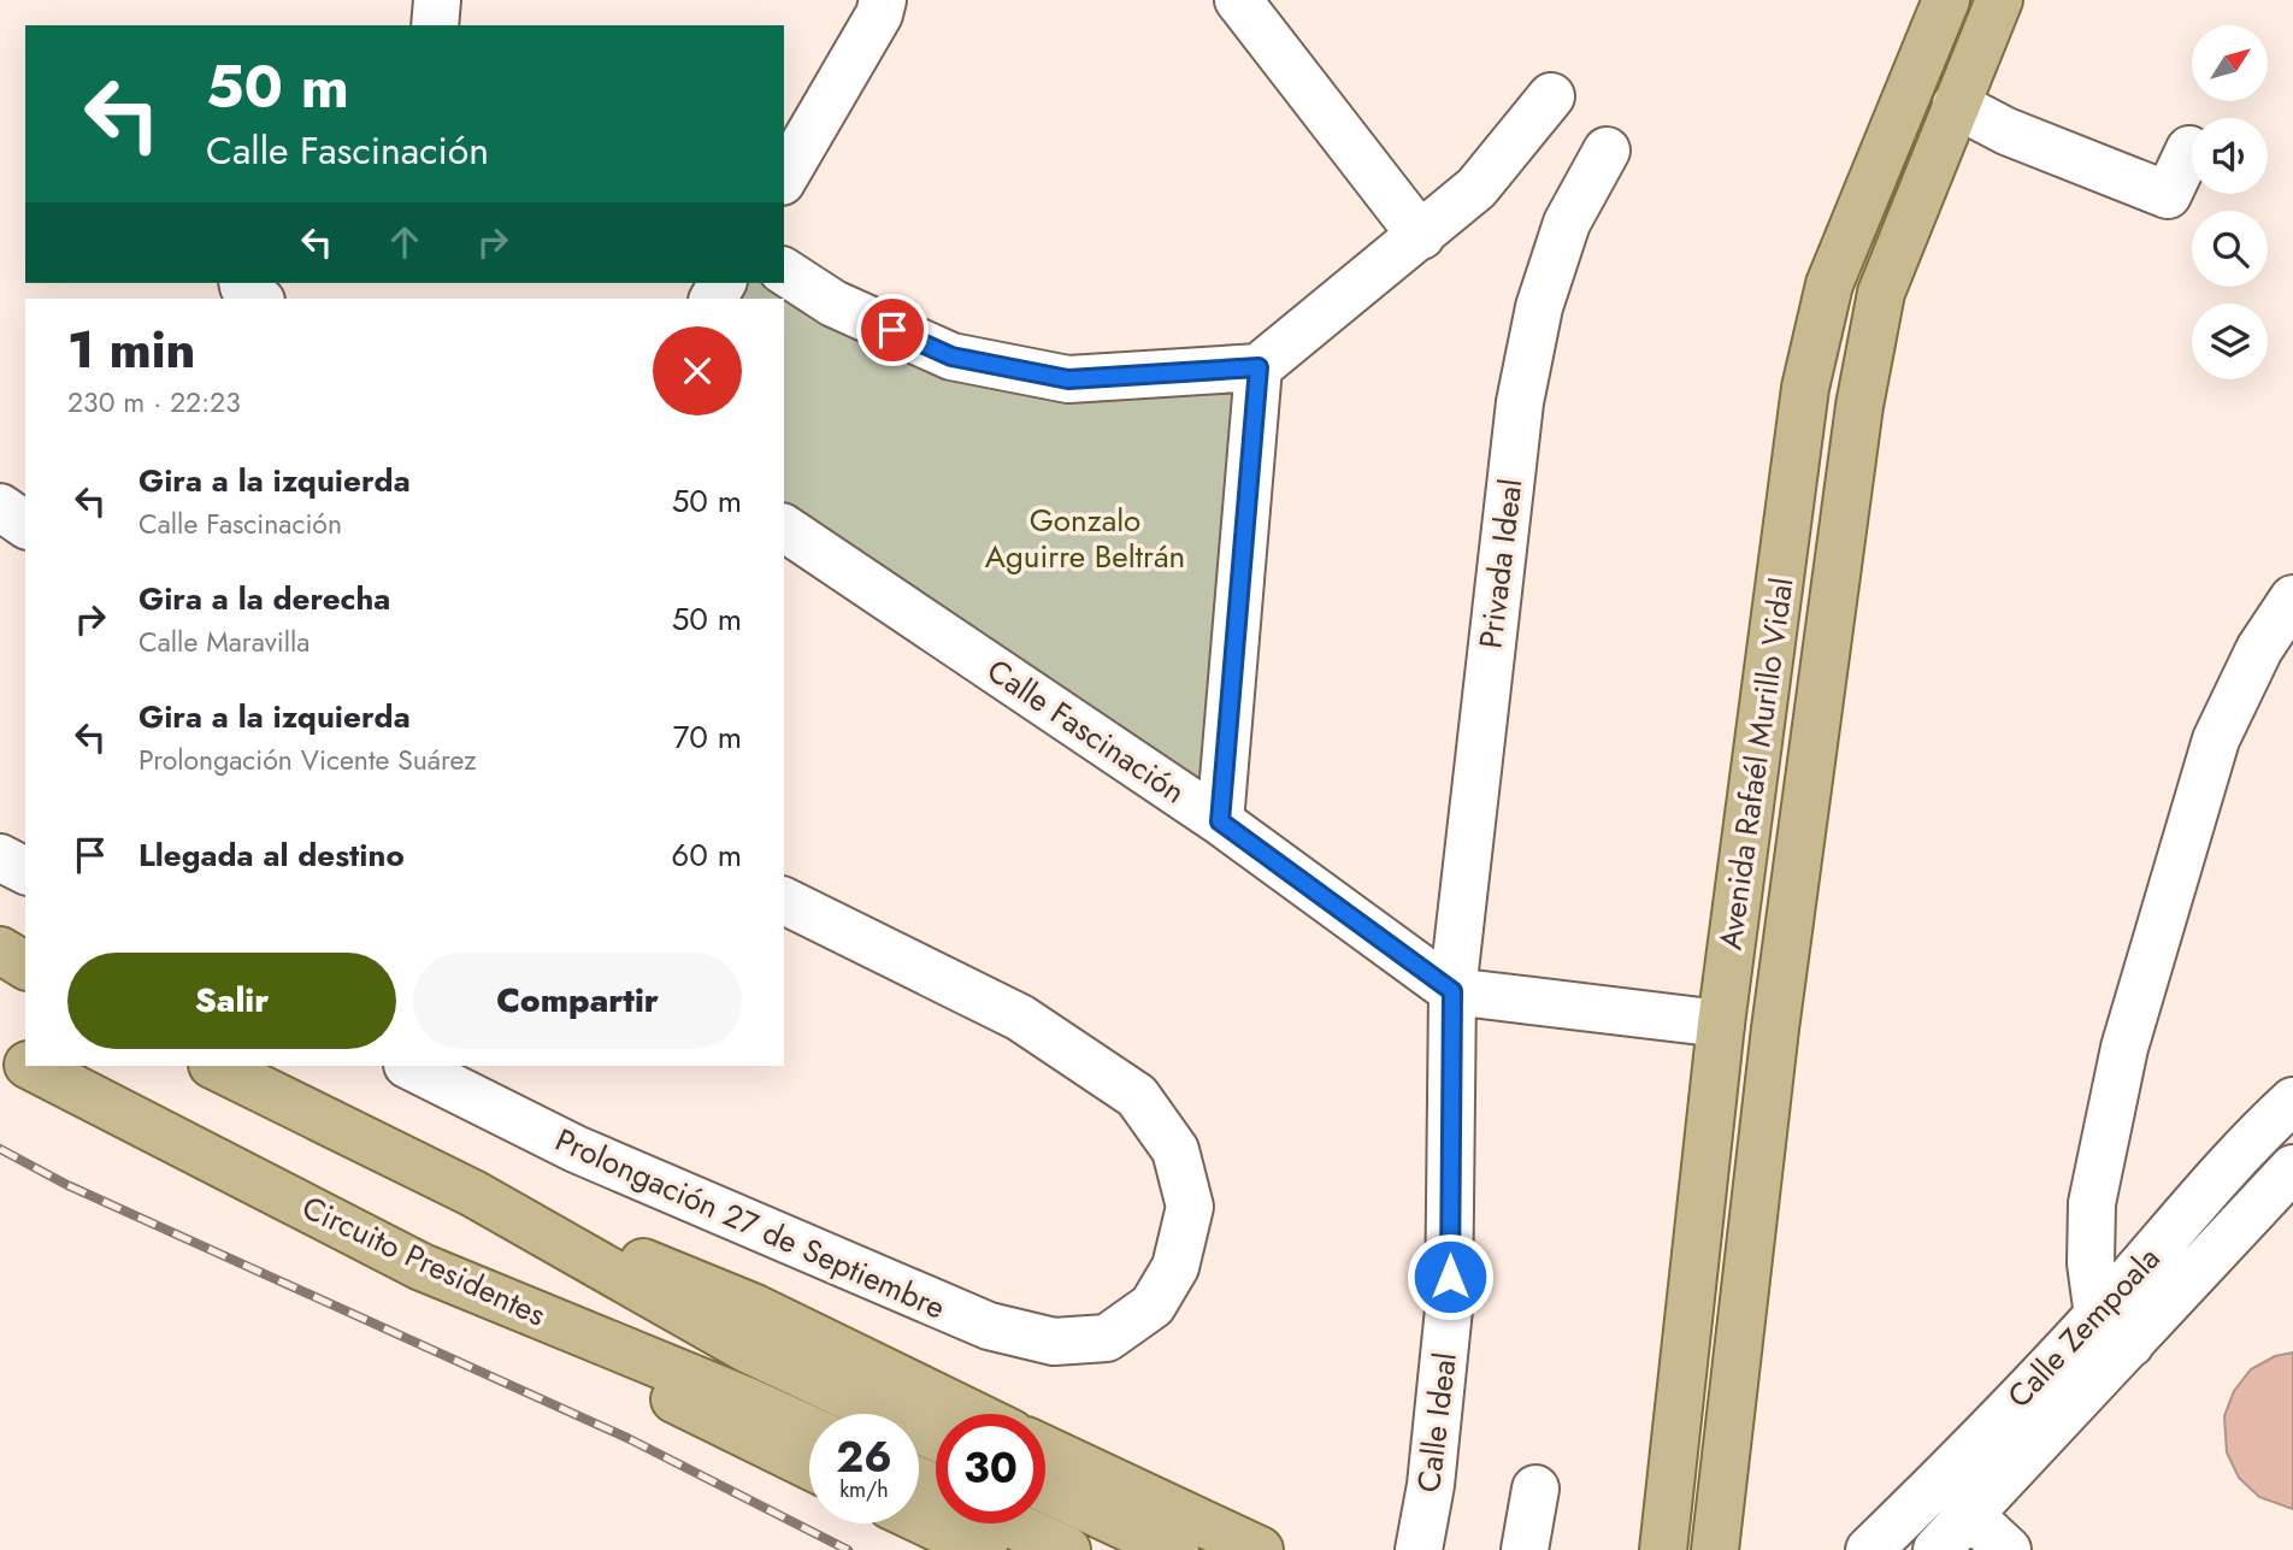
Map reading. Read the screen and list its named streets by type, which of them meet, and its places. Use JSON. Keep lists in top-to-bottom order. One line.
{"streets":{"main road":["Avenida Rafaél Murillo Vidal","Circuito Presidentes"],"street":["Privada Ideal","Calle Fascinación","Prolongación 27 de Septiembre","Calle Zempoala","Calle Ideal"]},"crossings":[["Privada Ideal","Calle Fascinación"],["Privada Ideal","Calle Ideal"],["Calle Fascinación","Avenida Rafaél Murillo Vidal"],["Calle Fascinación","Calle Ideal"]],"parks":["Gonzalo Aguirre Beltrán"],"north":"top right","page":{"turn":["50 m","Calle Fascinación"],"heading":["1 min","230 m · 22:23"],"list":[{"name":"Gira a la izquierda","note":"Calle Fascinación","value":"50 m"},{"name":"Gira a la derecha","note":"Calle Maravilla","value":"50 m"},{"name":"Gira a la izquierda","note":"Prolongación Vicente Suárez","value":"70 m"},{"name":"Llegada al destino","value":"60 m"}],"buttons":["Salir","Compartir"],"speed":"26 km/h","limit":"30"}}
